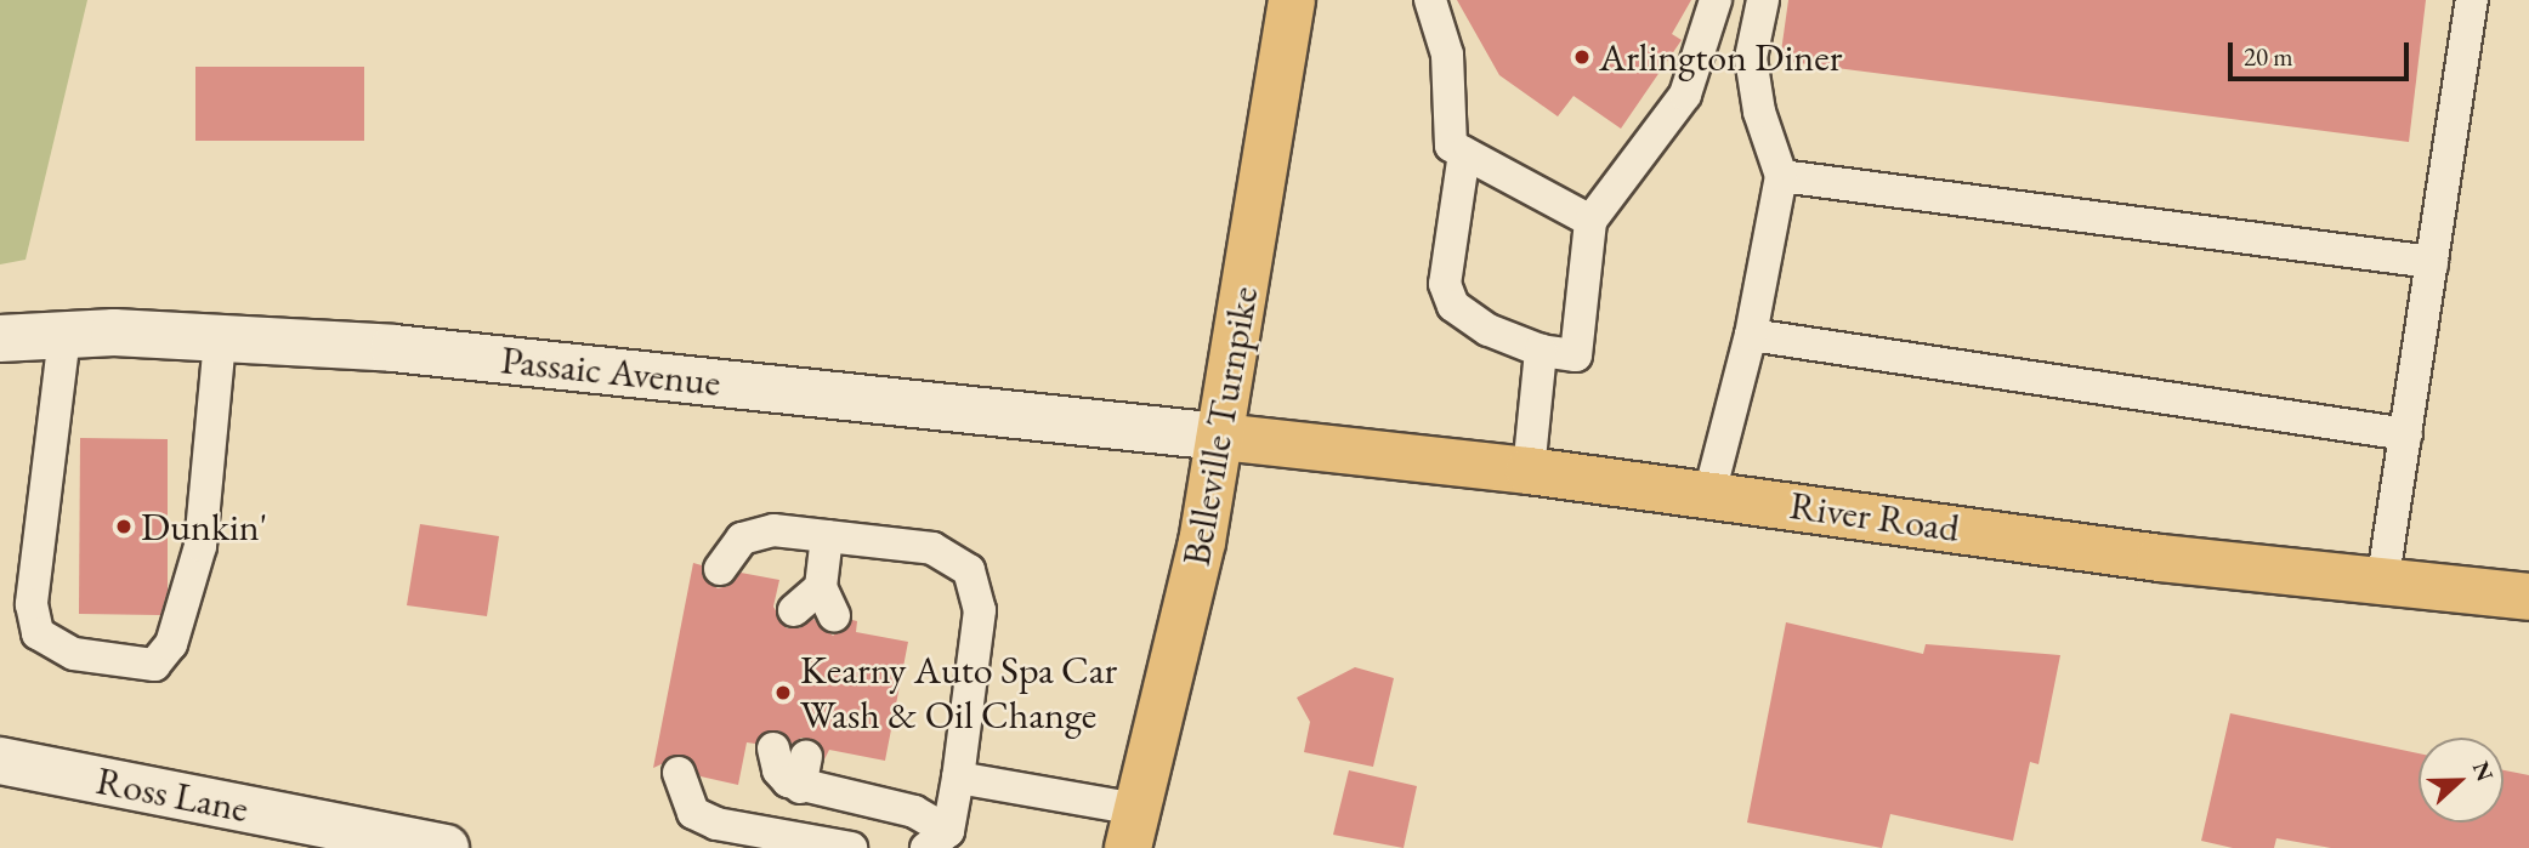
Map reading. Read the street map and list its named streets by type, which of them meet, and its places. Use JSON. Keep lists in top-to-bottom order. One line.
{"streets":{"main road":["Passaic Avenue","Belleville Turnpike","River Road","Ross Lane"]},"crossings":[["Passaic Avenue","Belleville Turnpike"],["Passaic Avenue","River Road"],["Belleville Turnpike","River Road"]],"places":["Arlington Diner","Dunkin'","Kearny Auto Spa Car Wash & Oil Change"],"scale_bar":"20 m","north":"right"}
